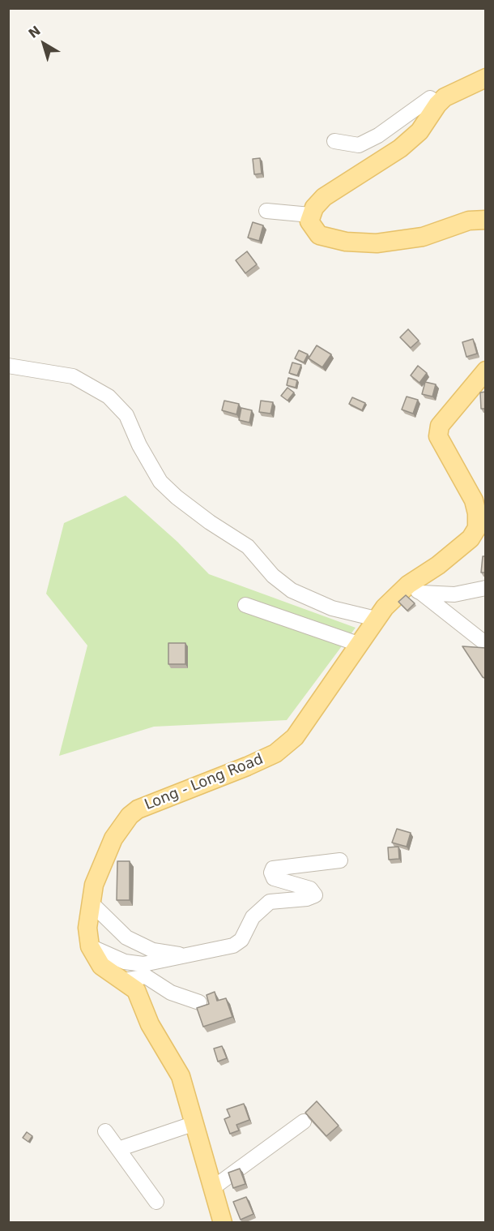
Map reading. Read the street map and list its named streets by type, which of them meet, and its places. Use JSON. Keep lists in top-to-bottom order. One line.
{"streets":{"main road":["Long - Long Road"]},"north":"top left"}
